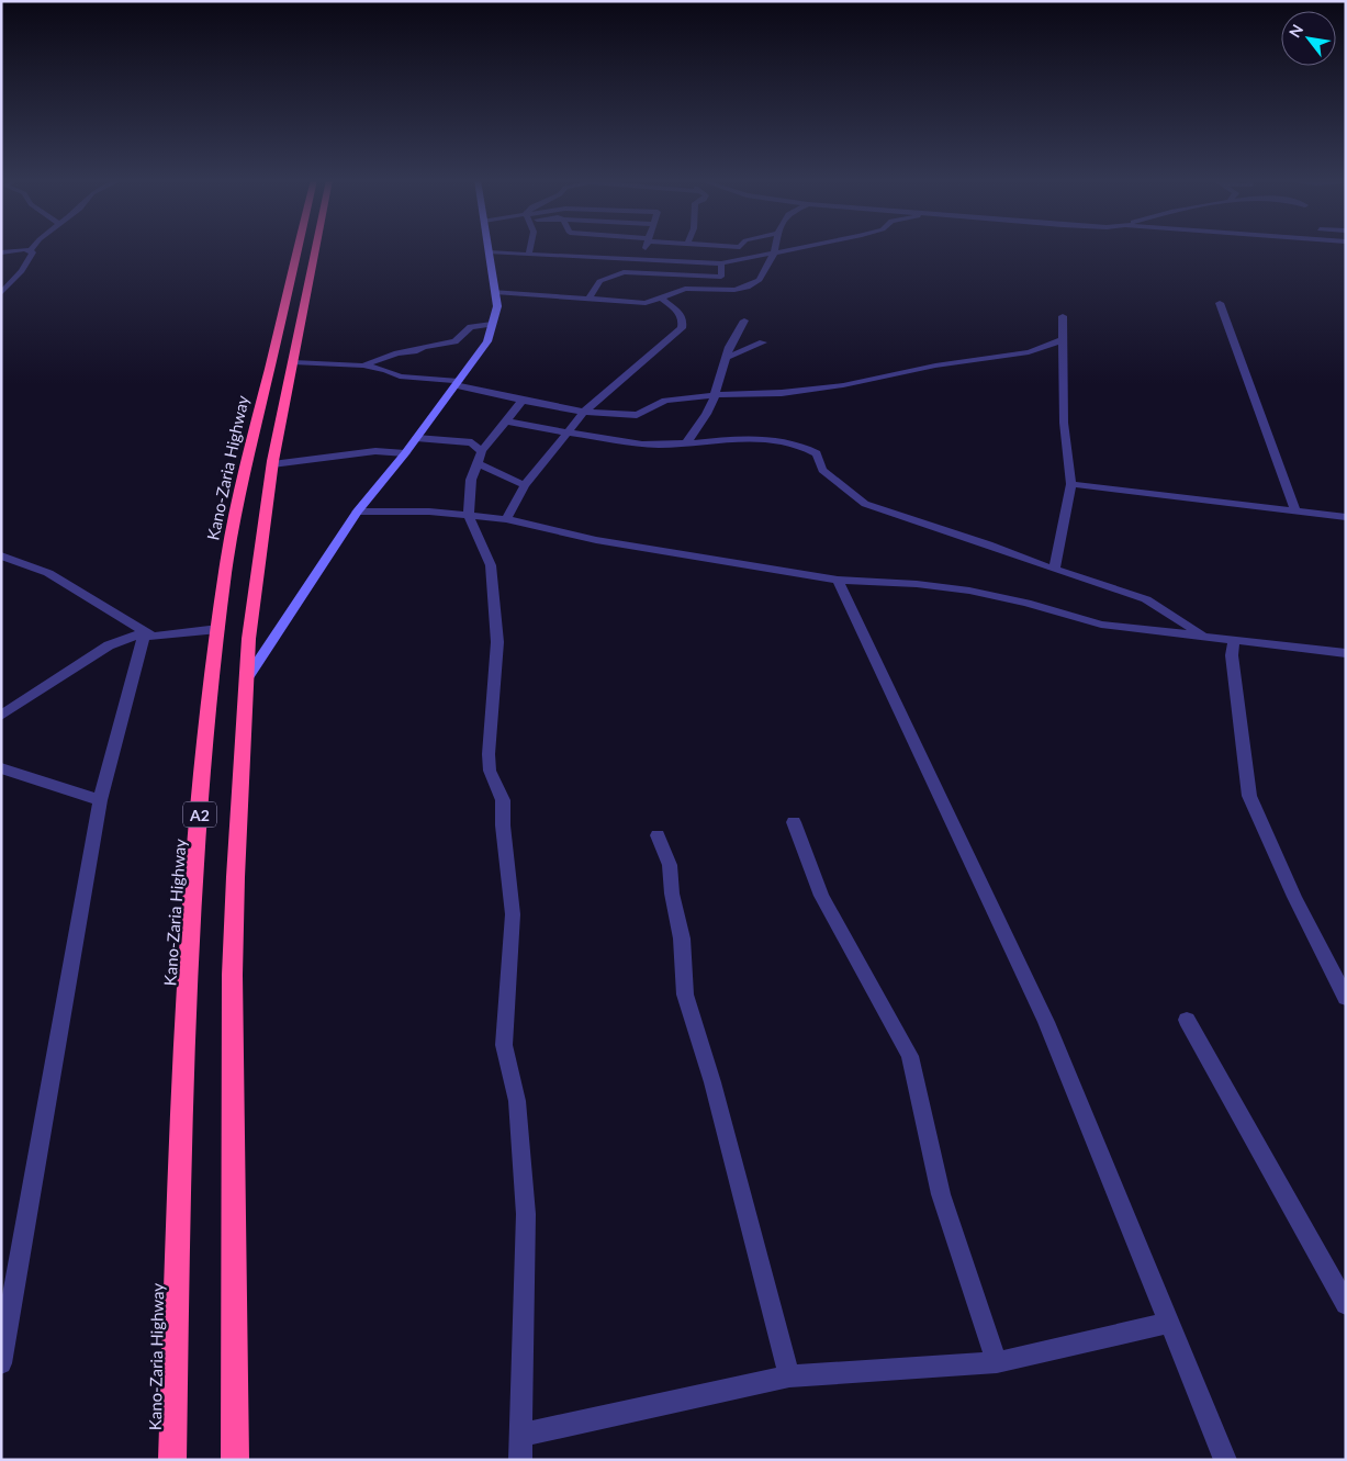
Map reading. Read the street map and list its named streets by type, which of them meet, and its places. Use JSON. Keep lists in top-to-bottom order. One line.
{"streets":{"highway":["Kano-Zaria Highway","A2"]},"north":"top left"}
